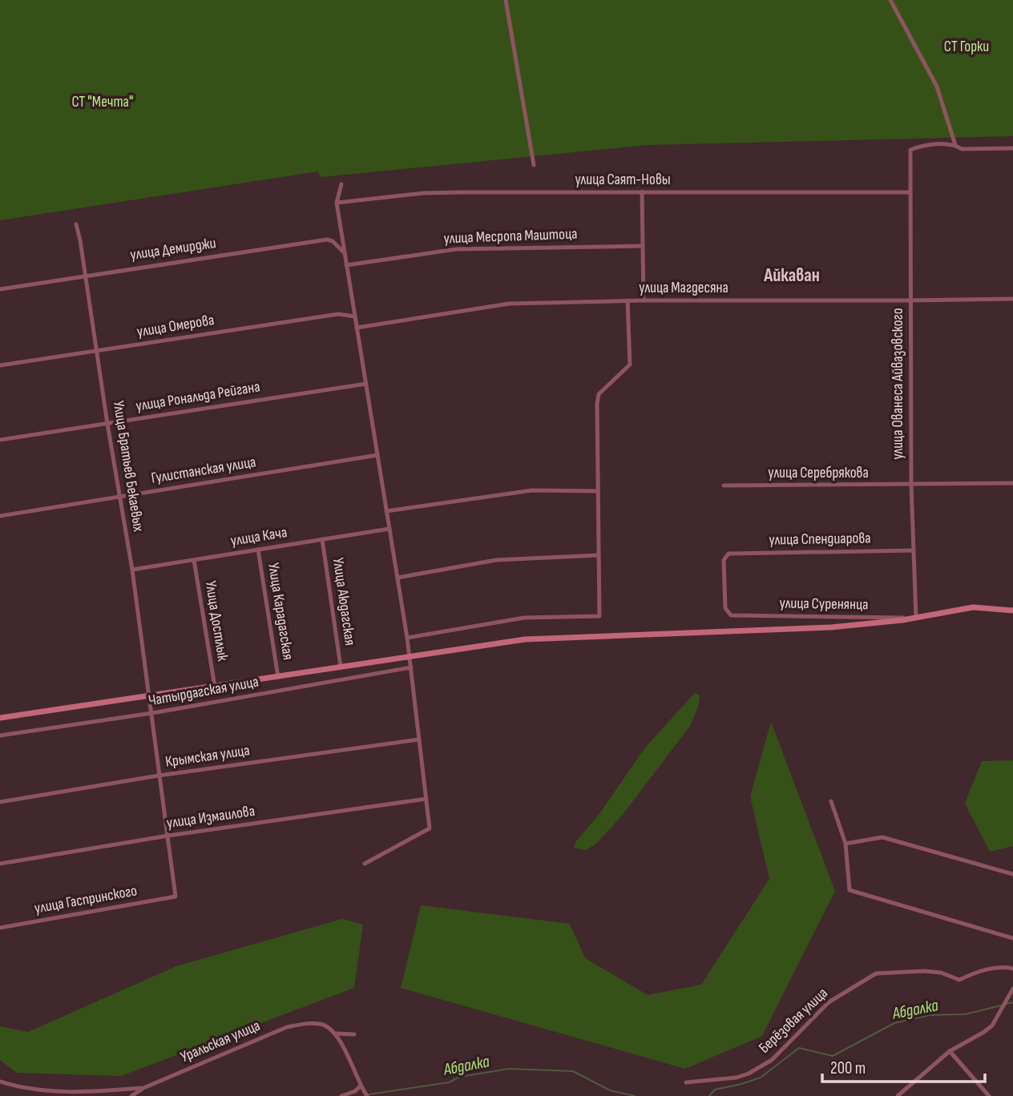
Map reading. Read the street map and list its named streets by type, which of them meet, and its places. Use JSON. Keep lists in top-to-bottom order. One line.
{"streets":{"street":["улица Саят-Новы","улица Месропа Маштоца","улица Демирджи","улица Магдесяна","улица Омерова","улица Ованеса Айвазовского","улица Рональда Рейгана","Улица Братьев Бекаевых","Гулистанская улица","улица Серебрякова","улица Кача","улица Спендиарова","Улица Аюдагская","улица Суренянца","Улица Карадагская","Улица Достлык","Чатырдагская улица","Крымская улица","улица Измаилова","улица Гаспринского","Берёзовая улица","Уральская улица"]},"crossings":[["улица Саят-Новы","улица Ованеса Айвазовского"],["улица Демирджи","Улица Братьев Бекаевых"],["улица Магдесяна","улица Ованеса Айвазовского"],["улица Омерова","Улица Братьев Бекаевых"],["улица Ованеса Айвазовского","улица Серебрякова"],["улица Ованеса Айвазовского","улица Спендиарова"],["улица Ованеса Айвазовского","улица Суренянца"],["улица Рональда Рейгана","Улица Братьев Бекаевых"],["Улица Братьев Бекаевых","Гулистанская улица"],["Улица Братьев Бекаевых","улица Кача"],["Улица Братьев Бекаевых","Чатырдагская улица"],["Улица Братьев Бекаевых","Крымская улица"],["Улица Братьев Бекаевых","улица Измаилова"],["Улица Братьев Бекаевых","улица Гаспринского"],["улица Кача","Улица Аюдагская"],["улица Кача","Улица Карадагская"],["улица Кача","Улица Достлык"],["улица Спендиарова","улица Суренянца"]],"districts":["Айкаван"],"water":["Абдалка"],"parks":["СТ Горки","СТ \"Мечта\""],"scale_bar":"200 m"}
